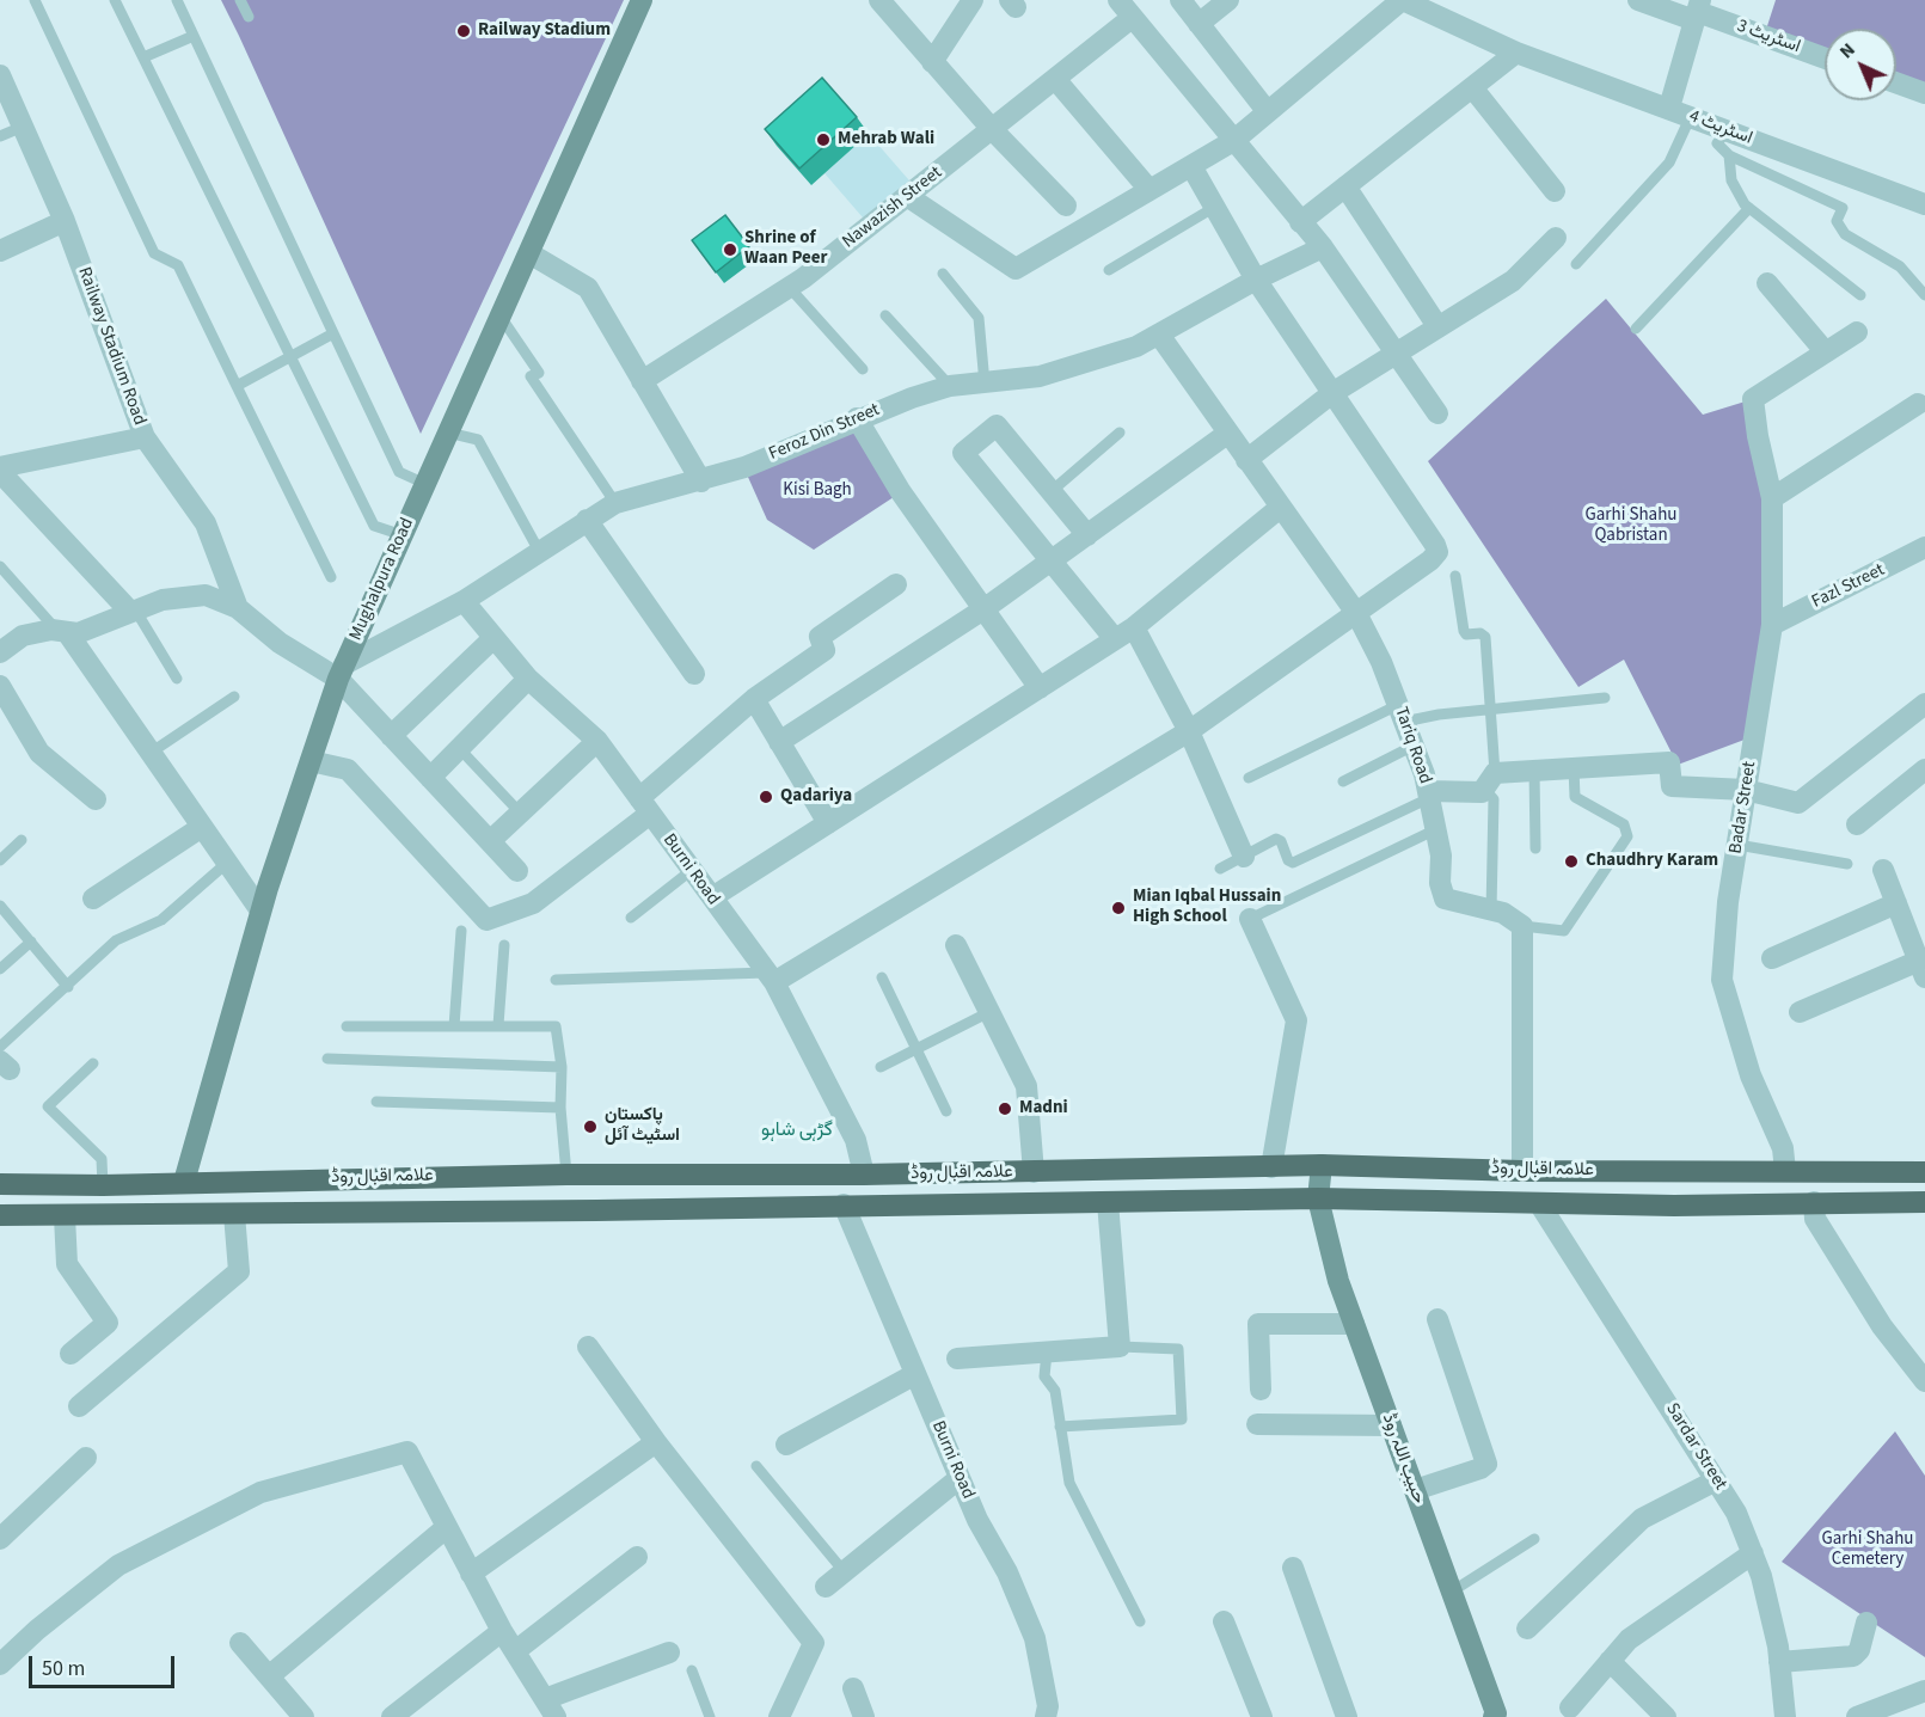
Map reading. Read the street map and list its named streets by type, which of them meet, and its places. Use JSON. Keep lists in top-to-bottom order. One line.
{"streets":{"main road":["Mughalpura Road","علامہ اقبال روڈ","حبیب اللہ روڈ"],"street":["اسٹریٹ 3","اسٹریٹ 4","Nawazish Street","Railway Stadium Road","Feroz Din Street","Fazl Street","Tariq Road","Badar Street","Burni Road","Sardar Street"]},"crossings":[["Feroz Din Street","Mughalpura Road"],["Feroz Din Street","Tariq Road"],["Feroz Din Street","Burni Road"],["Mughalpura Road","علامہ اقبال روڈ"],["Fazl Street","Badar Street"],["Badar Street","علامہ اقبال روڈ"],["Burni Road","علامہ اقبال روڈ"],["علامہ اقبال روڈ","Sardar Street"],["علامہ اقبال روڈ","حبیب اللہ روڈ"]],"districts":["گڑہی شاہو"],"parks":["Kisi Bagh","Garhi Shahu Qabristan","Garhi Shahu Cemetery"],"places":["Railway Stadium","Mehrab Wali","Shrine of Waan Peer","Qadariya","Chaudhry Karam","Mian Iqbal Hussain High School","Madni","پاکستان اسٹیٹ آئل"],"scale_bar":"50 m","north":"top left"}
